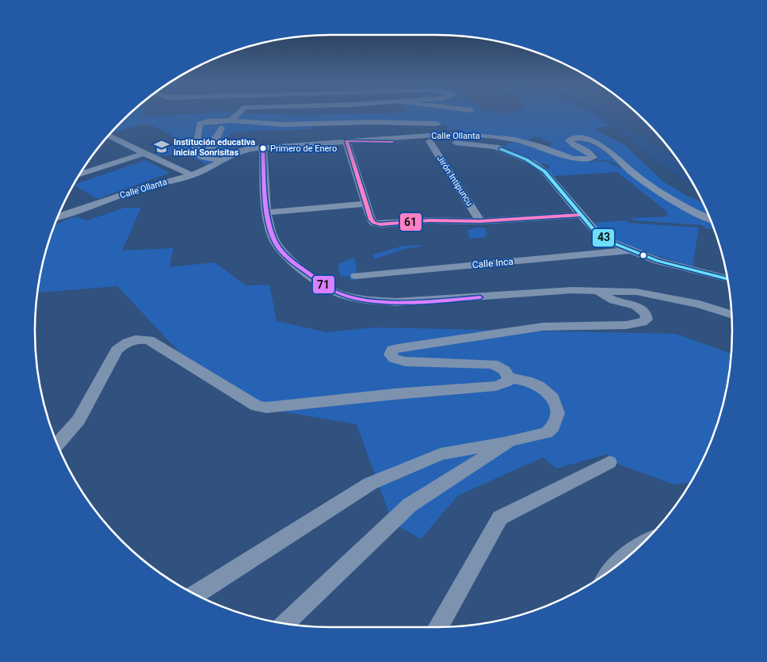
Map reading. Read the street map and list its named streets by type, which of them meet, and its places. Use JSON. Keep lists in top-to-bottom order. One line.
{"streets":{"street":["Calle Ollanta","Jirón Intipuncu","Calle Inca"]},"places":{"school or university":["Institución educativa inicial Sonrisitas"],"other":["Primero de Enero"]},"lines":["transit line 61","transit line 71","transit line 43"]}
